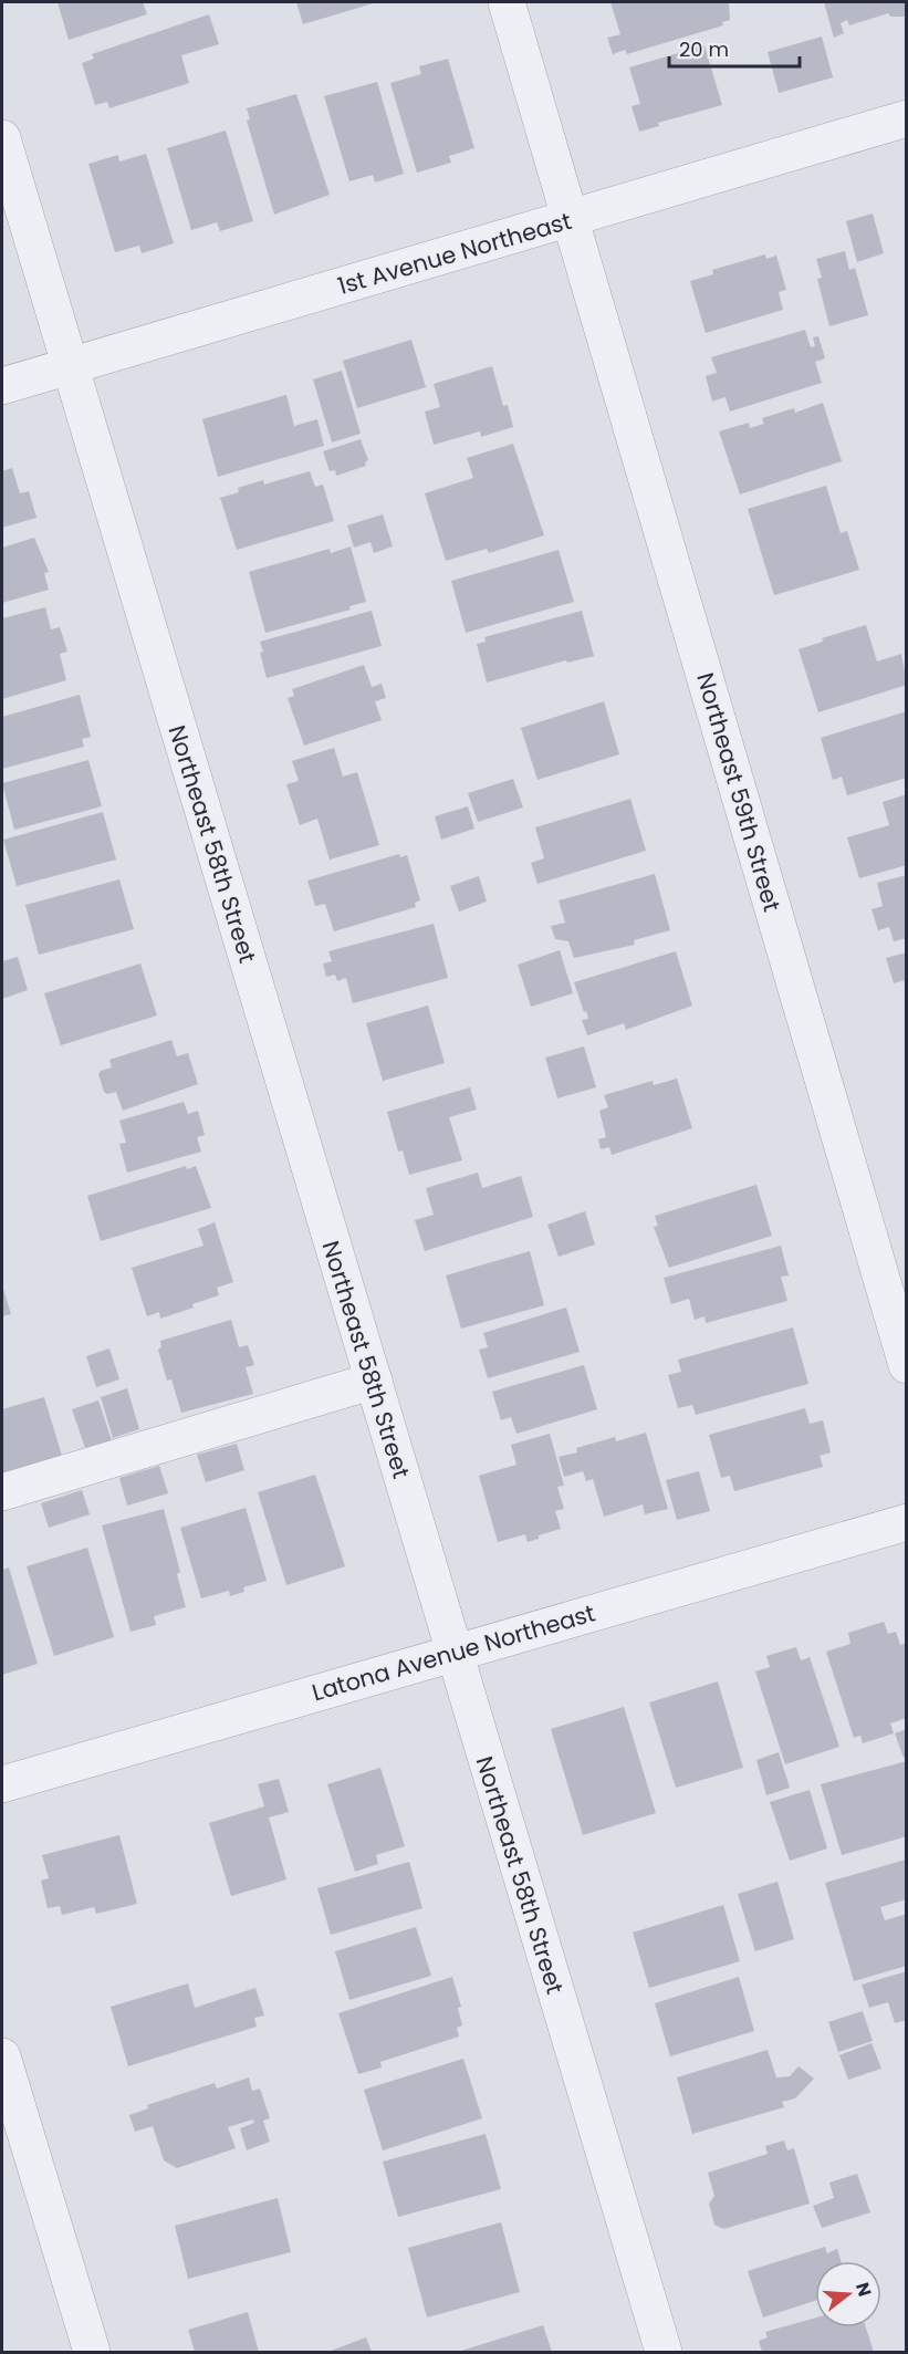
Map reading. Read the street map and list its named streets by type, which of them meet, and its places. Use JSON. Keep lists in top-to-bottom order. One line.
{"streets":{"street":["1st Avenue Northeast","Northeast 59th Street","Northeast 58th Street","Latona Avenue Northeast"]},"crossings":[["1st Avenue Northeast","Northeast 59th Street"],["1st Avenue Northeast","Northeast 58th Street"],["Northeast 58th Street","Latona Avenue Northeast"]],"scale_bar":"20 m","north":"right"}
